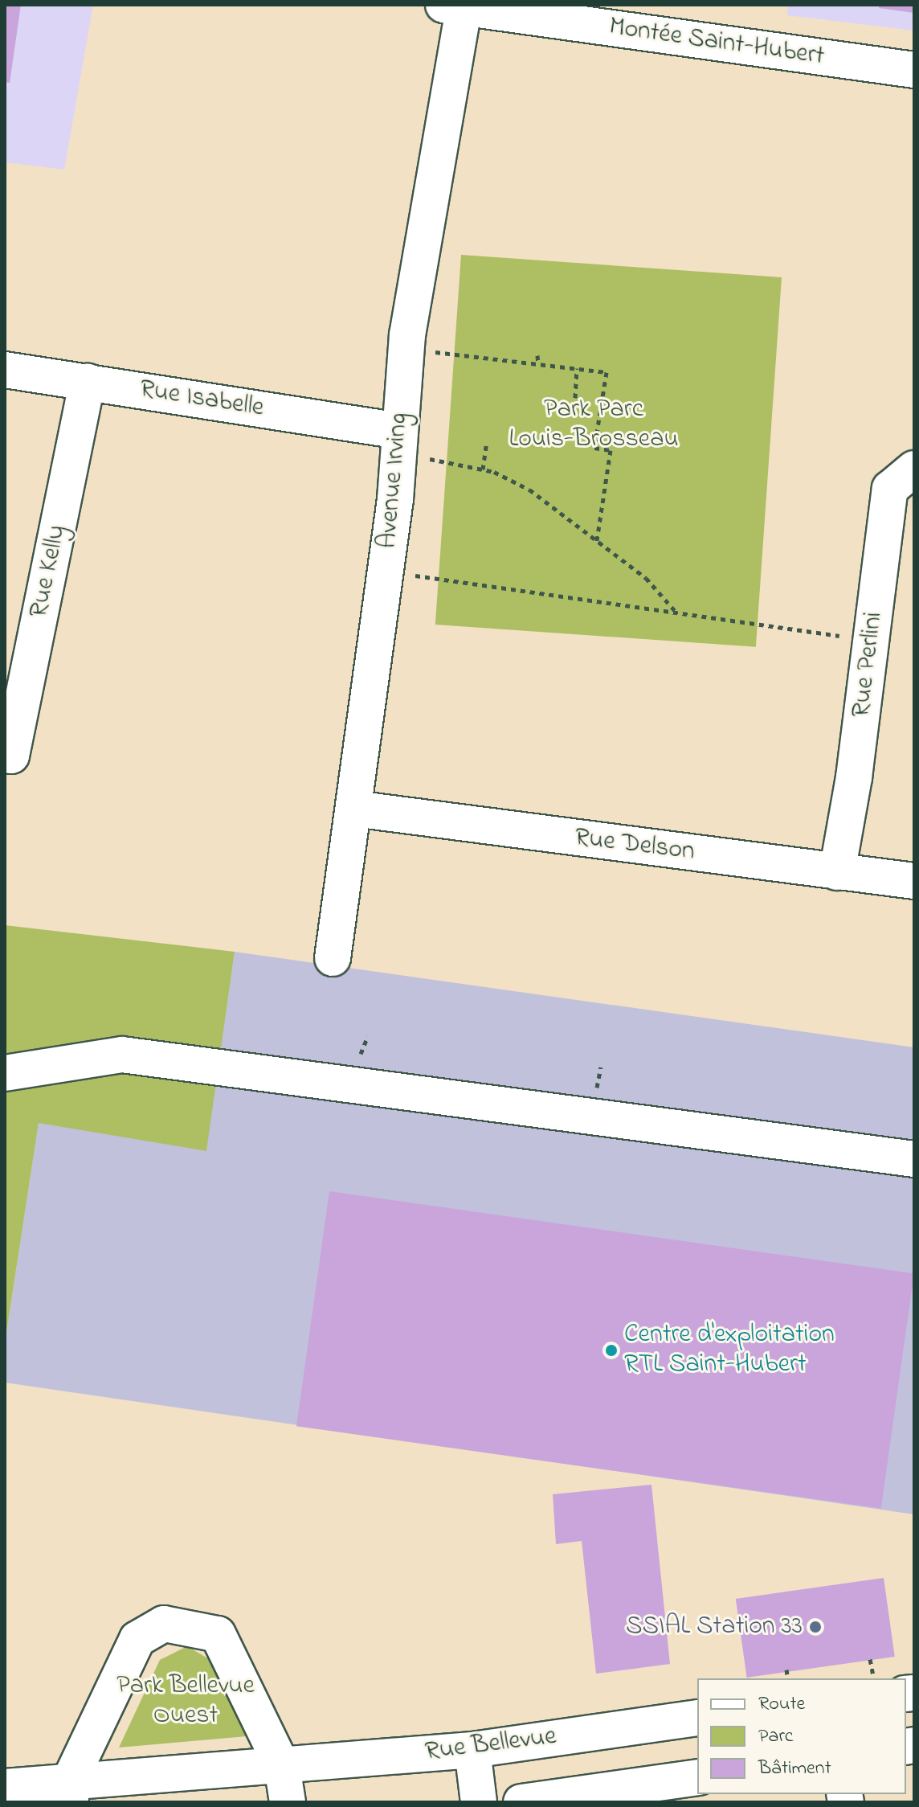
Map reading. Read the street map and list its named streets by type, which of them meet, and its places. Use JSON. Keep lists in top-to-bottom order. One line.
{"streets":{"street":["Montée Saint-Hubert","Rue Isabelle","Avenue Irving","Rue Kelly","Rue Perlini","Rue Delson","Rue Bellevue"]},"crossings":[["Montée Saint-Hubert","Avenue Irving"],["Rue Isabelle","Avenue Irving"],["Rue Isabelle","Rue Kelly"],["Avenue Irving","Rue Delson"],["Rue Perlini","Rue Delson"]],"parks":["Park Parc Louis-Brosseau","Park Bellevue Ouest"],"places":["Centre d'exploitation RTL Saint-Hubert","SSIAL Station 33"],"legend":["Route","Parc","Bâtiment"]}
